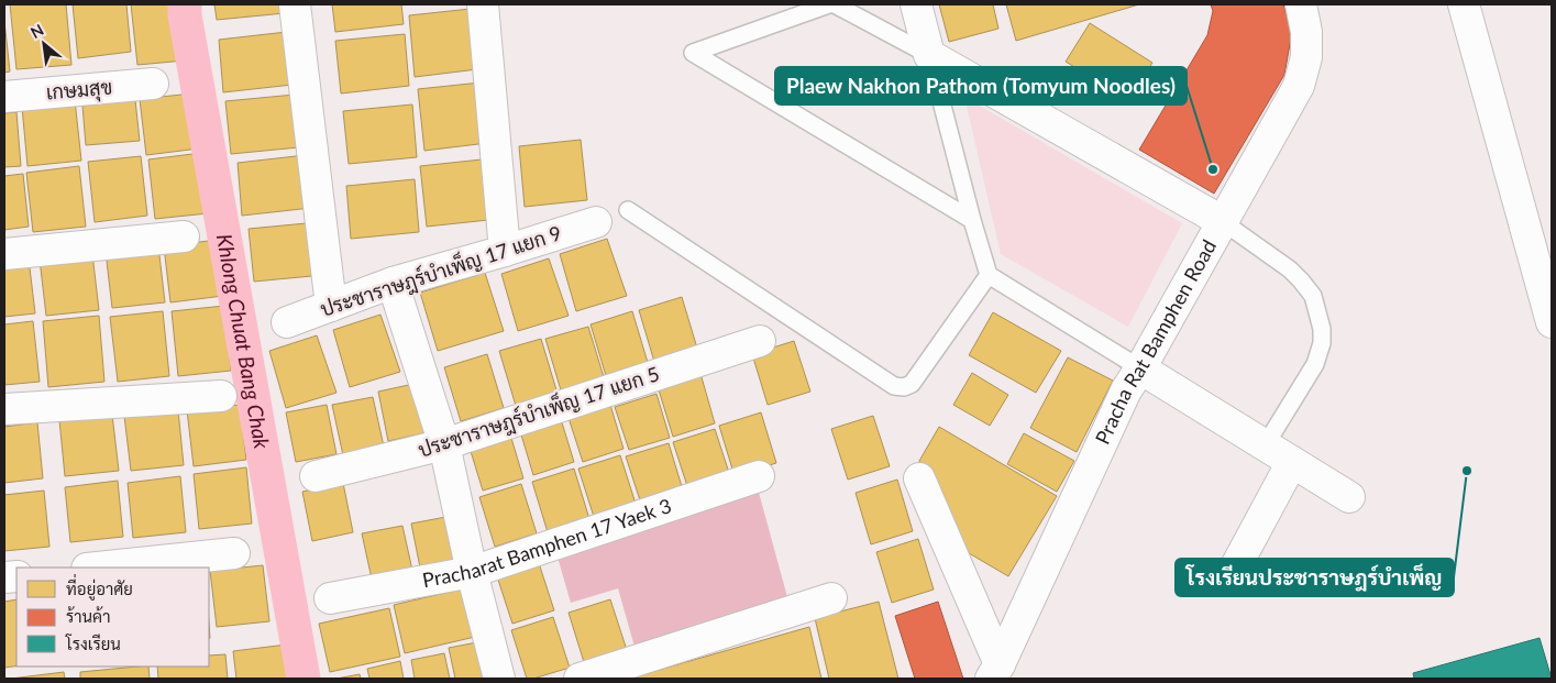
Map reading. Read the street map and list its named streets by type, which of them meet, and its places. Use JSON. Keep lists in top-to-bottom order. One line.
{"streets":{"street":["เกษมสุข","ประชาราษฎร์บำเพ็ญ 17 แยก 9","Pracha Rat Bamphen Road","ประชาราษฎร์บำเพ็ญ 17 แยก 5","Pracharat Bamphen 17 Yaek 3"]},"water":["Khlong Chuat Bang Chak"],"places":["Plaew Nakhon Pathom (Tomyum Noodles)","โรงเรียนประชาราษฎร์บำเพ็ญ"],"legend":["ที่อยู่อาศัย","ร้านค้า","โรงเรียน"],"north":"top left"}
